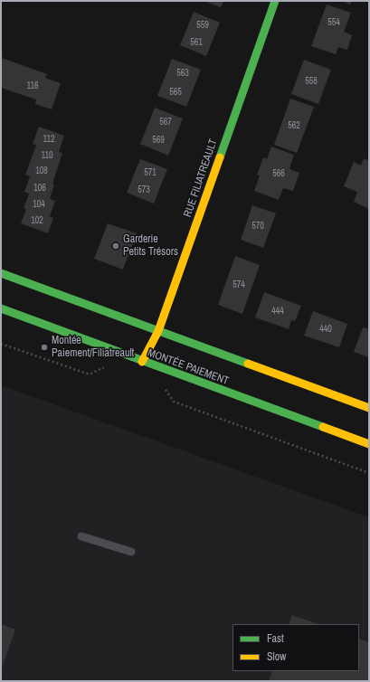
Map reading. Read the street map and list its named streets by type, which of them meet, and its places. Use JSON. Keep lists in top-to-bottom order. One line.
{"streets":{"main road":["RUE FILIATREAULT","MONTÉE PAIEMENT"]},"crossings":[["RUE FILIATREAULT","MONTÉE PAIEMENT"]],"places":["Garderie Petits Trésors","Montée Paiement/Filiatreault"],"house_numbers":["554","559","561","563","558","116","565","567","562","112","569","110","108","571","566","106","573","104","102","570","574","444","440"],"legend":["Fast","Slow"]}
